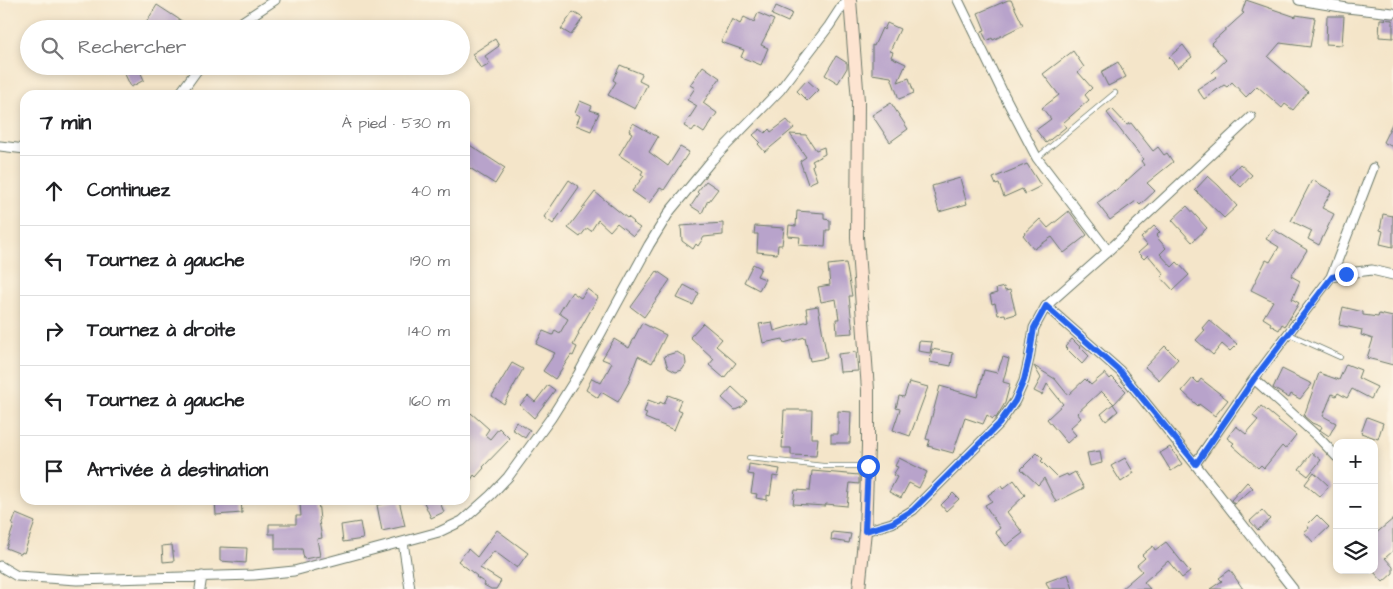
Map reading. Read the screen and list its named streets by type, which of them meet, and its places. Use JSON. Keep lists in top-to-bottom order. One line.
{"page":{"search":"Rechercher","heading":["7 min","À pied · 530 m"],"list":[["Continuez","40 m"],["Tournez à gauche","190 m"],["Tournez à droite","140 m"],["Tournez à gauche","160 m"],"Arrivée à destination"],"map_buttons":["+","−"]}}
